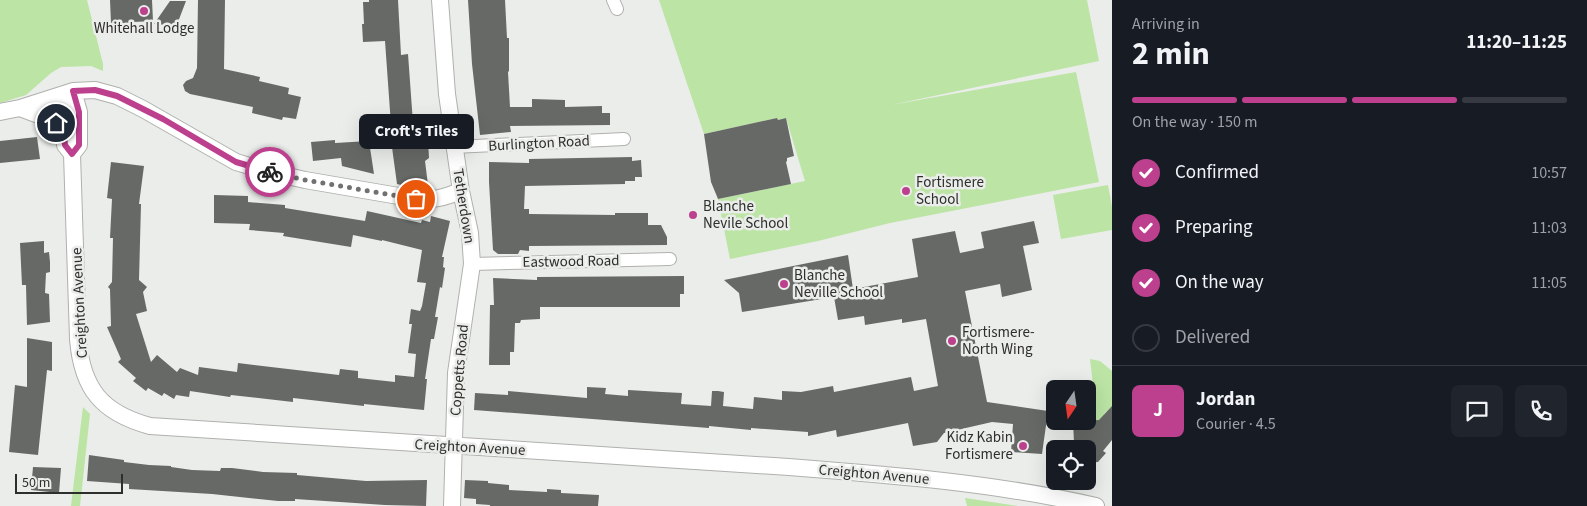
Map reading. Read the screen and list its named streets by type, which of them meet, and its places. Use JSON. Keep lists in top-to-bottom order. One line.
{"streets":{"street":["Burlington Road","Tetherdown","Eastwood Road","Creighton Avenue","Coppetts Road"]},"crossings":[["Burlington Road","Tetherdown"],["Tetherdown","Eastwood Road"],["Tetherdown","Coppetts Road"],["Eastwood Road","Coppetts Road"],["Creighton Avenue","Coppetts Road"]],"places":["Whitehall Lodge","Fortismere School","Croft's Tiles","Blanche Nevile School","Blanche Neville School","Fortismere- North Wing","Kidz Kabin Fortismere"],"scale_bar":"50 m","north":"bottom","page":{"heading":["2 min","Arriving in","11:20–11:25"],"panel":["Jordan","Courier · 4.5"],"bar":"On the way · 150 m","bubble":"Croft's Tiles","list":[["Confirmed","10:57"],["Preparing","11:03"],["On the way","11:05"],"Delivered"],"round":"J","scale":"50 m"}}
